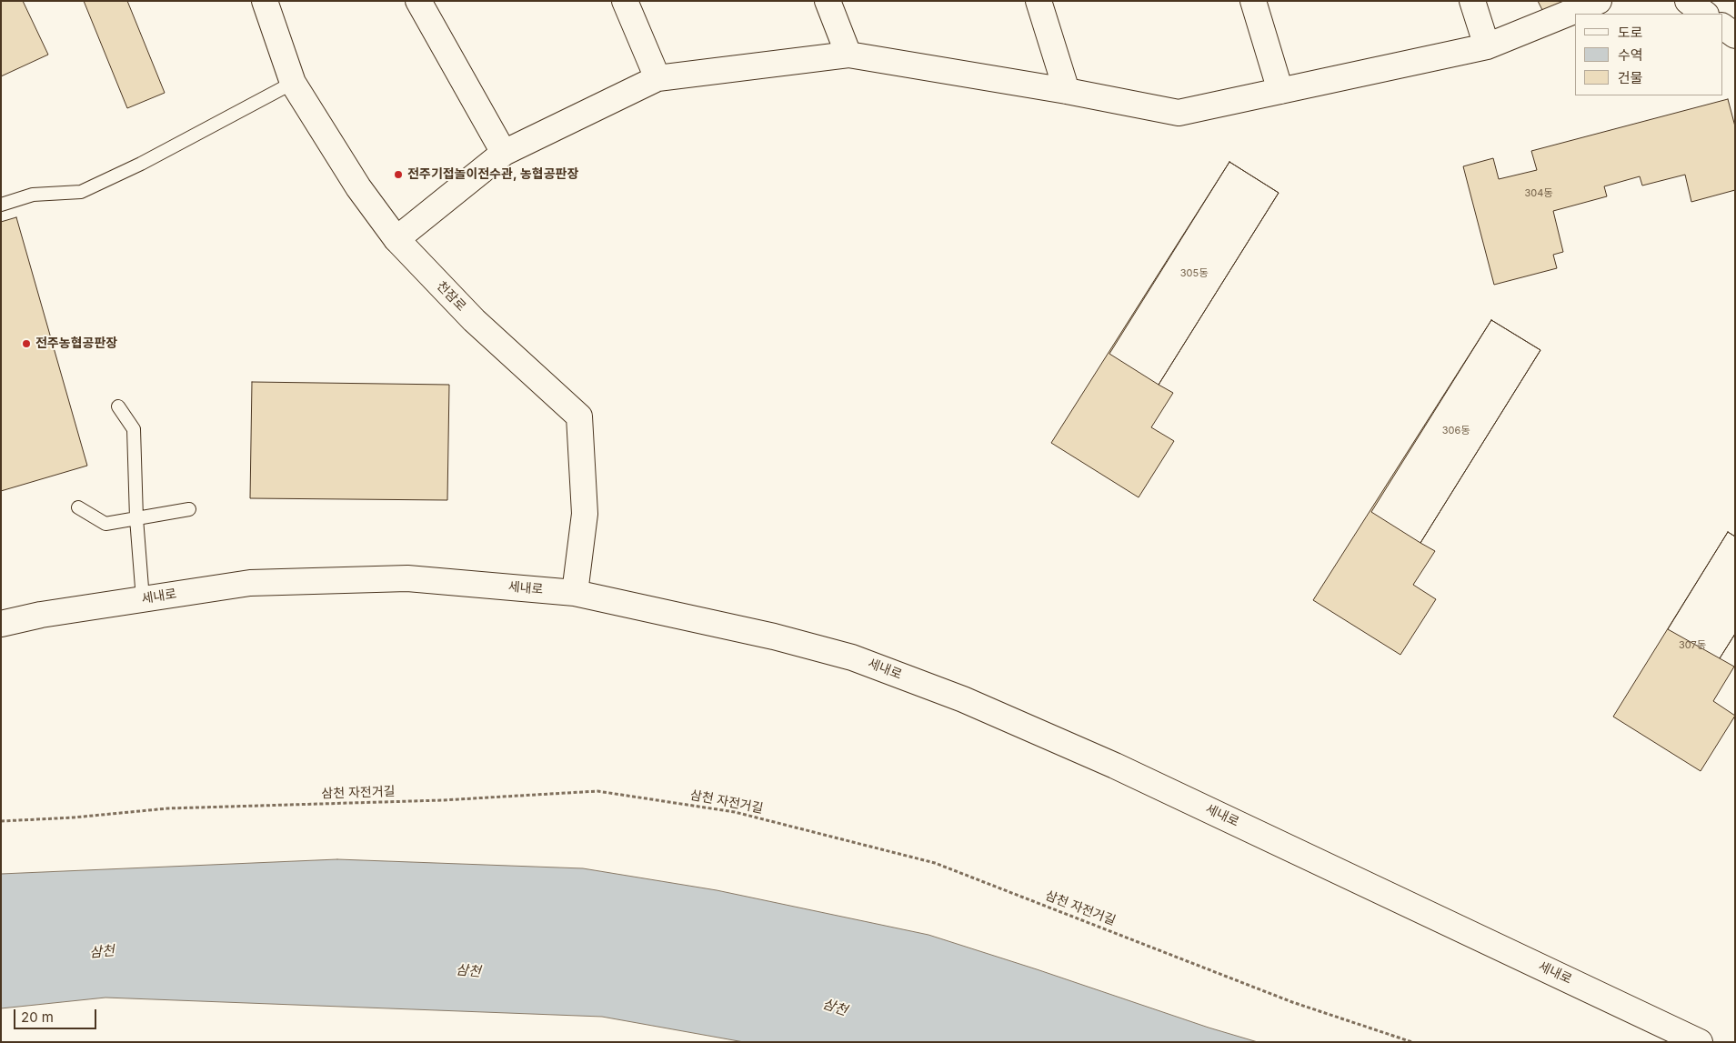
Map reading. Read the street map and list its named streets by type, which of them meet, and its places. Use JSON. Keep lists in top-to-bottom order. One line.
{"streets":{"street":["천잠로","세내로"],"path":["삼천 자전거길"]},"crossings":[["천잠로","세내로"]],"water":["삼천"],"places":["전주기접놀이전수관, 농협공판장","전주농협공판장"],"house_numbers":["304동","305동","306동","307동"],"legend":["도로","수역","건물"],"scale_bar":"20 m"}
